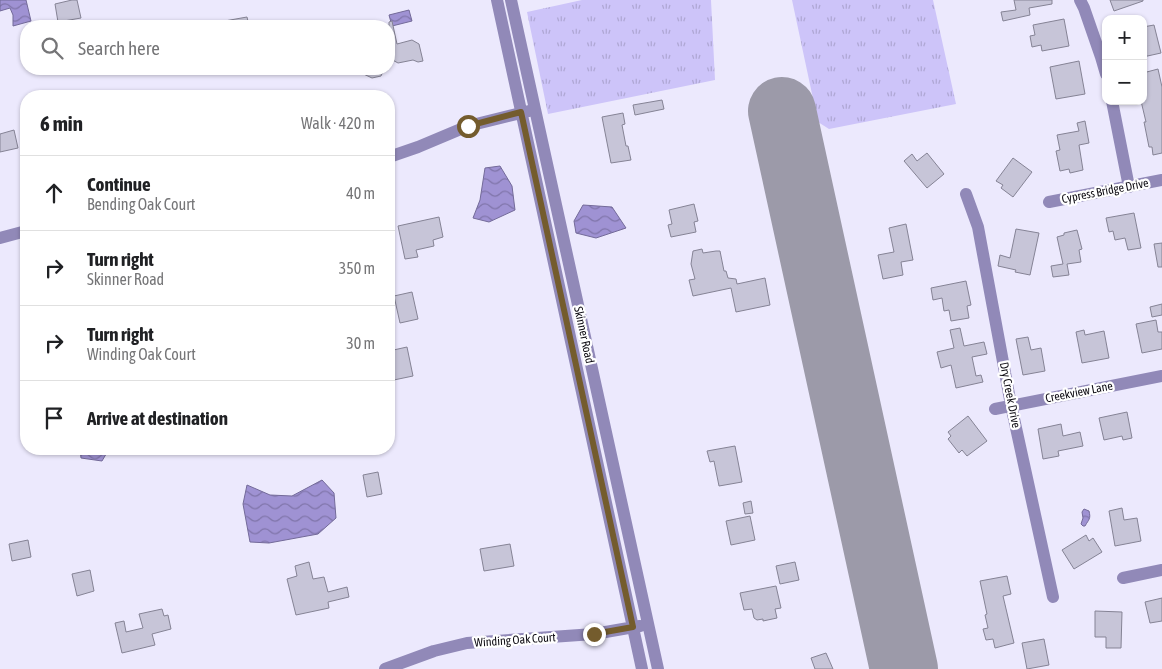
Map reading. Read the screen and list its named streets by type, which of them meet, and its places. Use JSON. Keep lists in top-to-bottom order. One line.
{"streets":{"street":["Cypress Bridge Drive","Skinner Road","Creekview Lane","Dry Creek Drive","Winding Oak Court"]},"crossings":[["Skinner Road","Winding Oak Court"],["Creekview Lane","Dry Creek Drive"]],"page":{"map_buttons":["+","−"],"search":"Search here","heading":["6 min","Walk · 420 m"],"list":[["Continue","Bending Oak Court","40 m"],["Turn right","Skinner Road","350 m"],["Turn right","Winding Oak Court","30 m"],"Arrive at destination"]}}
